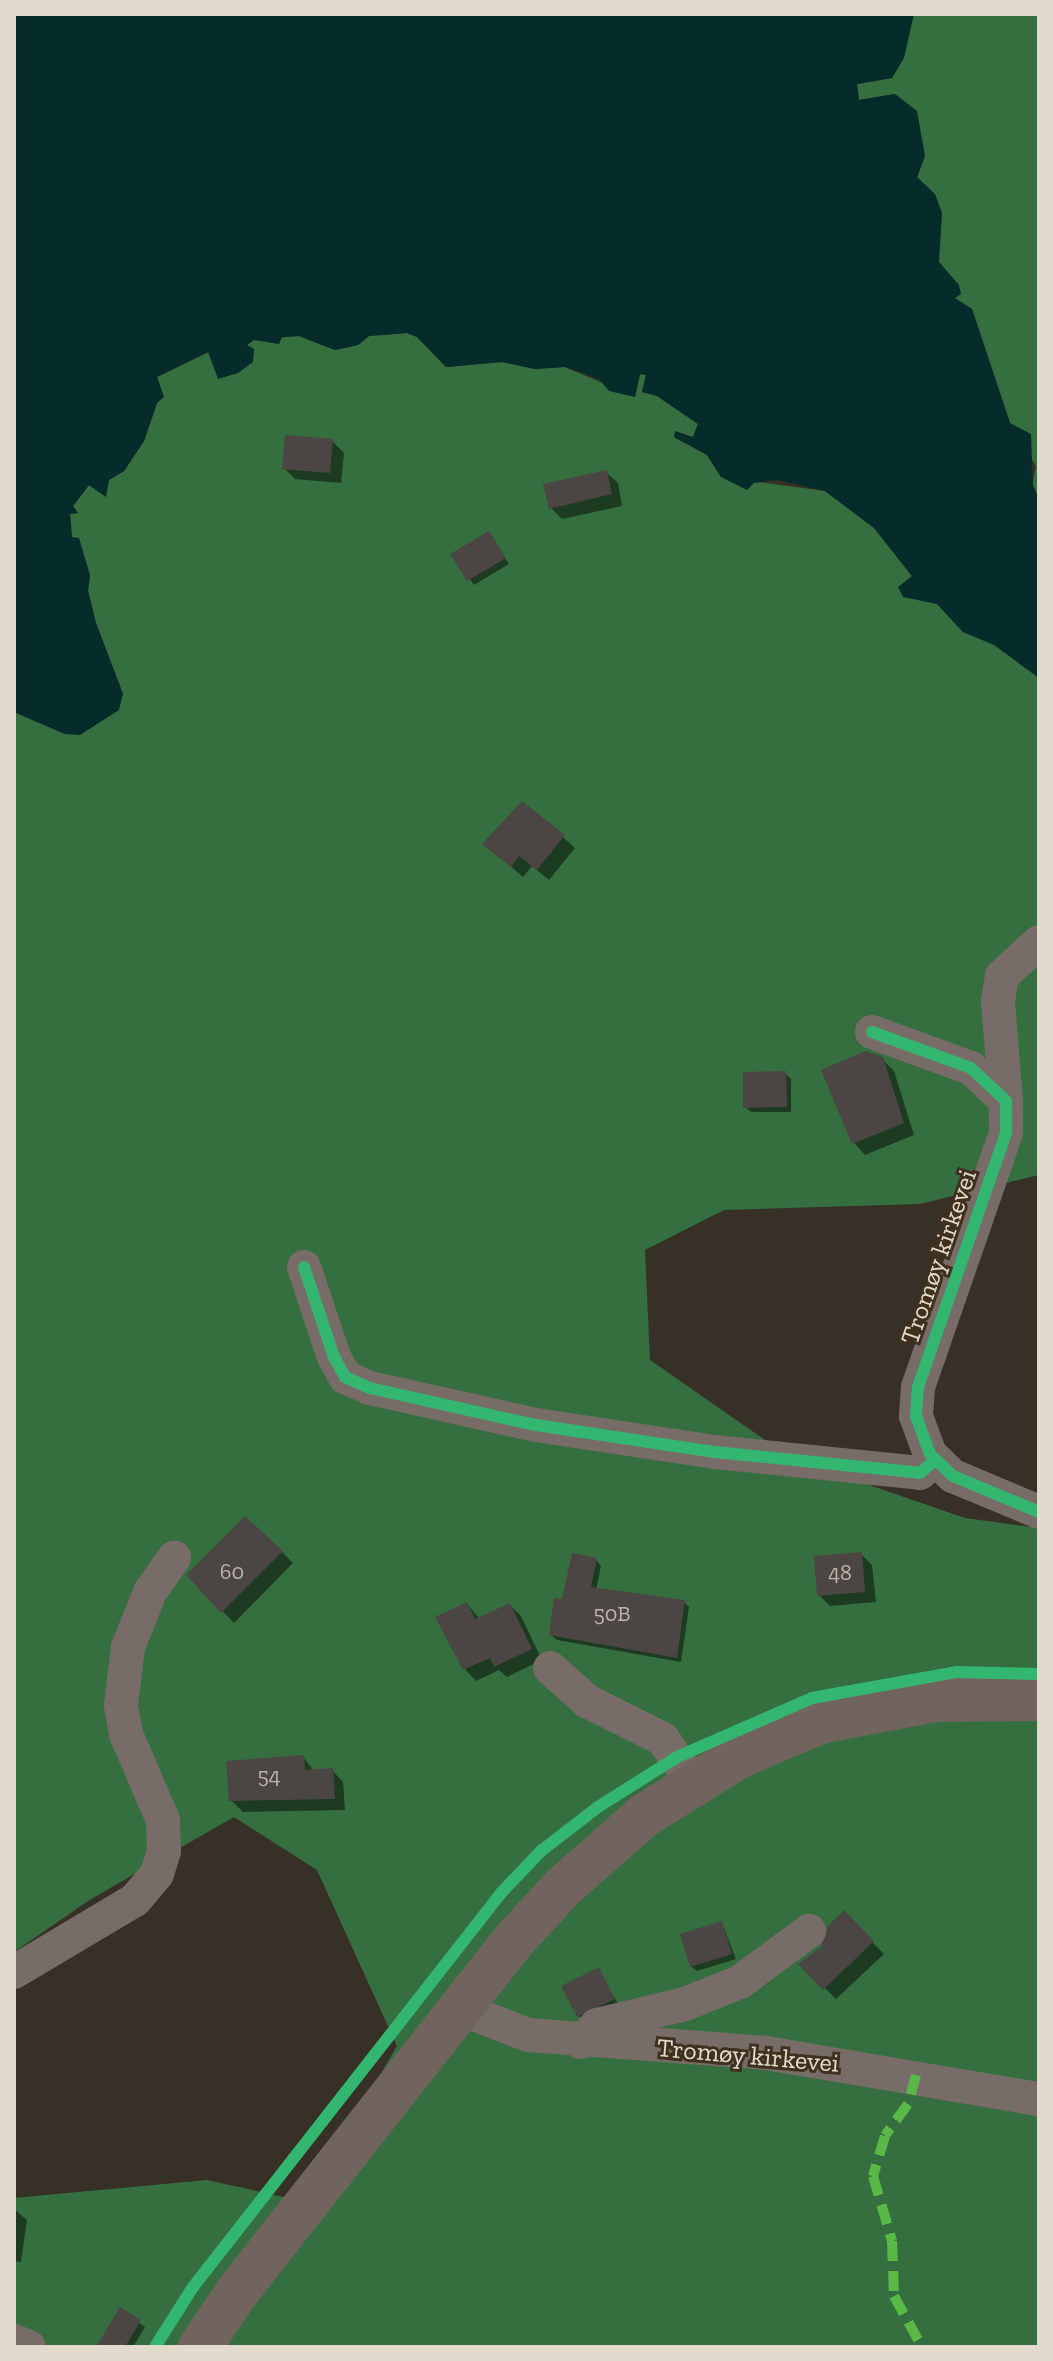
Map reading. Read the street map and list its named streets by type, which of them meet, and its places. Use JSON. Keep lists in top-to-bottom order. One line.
{"streets":{"street":["Tromøy kirkevei"]},"house_numbers":["60","48","50B","54"]}
